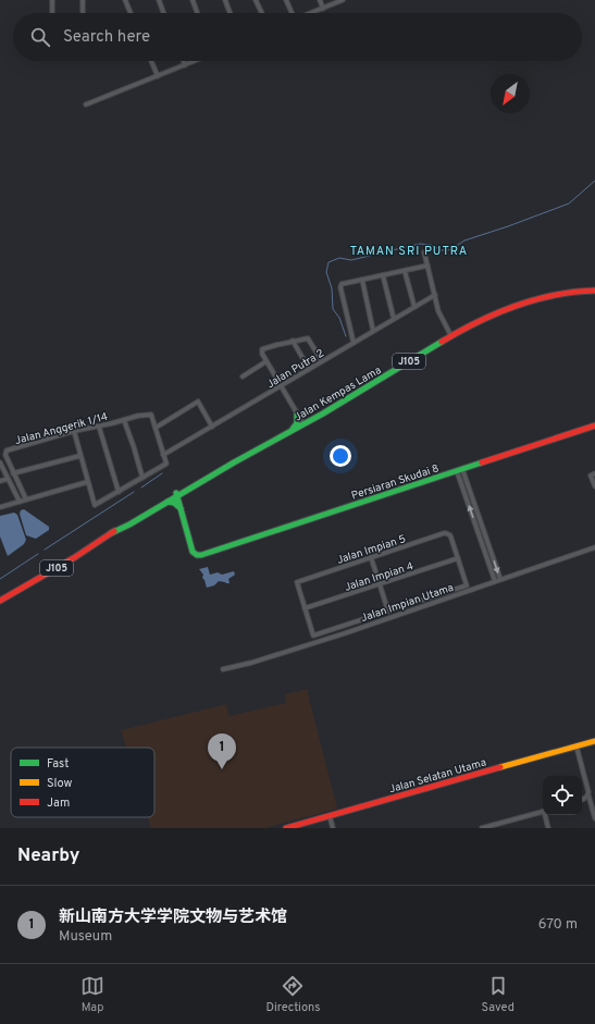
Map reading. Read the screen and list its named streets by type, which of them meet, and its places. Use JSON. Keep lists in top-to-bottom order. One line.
{"streets":{"main road":["J105","Jalan Kempas Lama","Persiaran Skudai 8","Jalan Selatan Utama"],"street":["Jalan Putra 2","Jalan Anggerik 1/14","Jalan Impian 5","Jalan Impian 4","Jalan Impian Utama"]},"crossings":[["Jalan Impian 5","Jalan Impian 4"]],"districts":["TAMAN SRI PUTRA"],"legend":["Fast","Slow","Jam"],"north":"bottom left","page":{"search":"Search here","pins":"1","heading":"Nearby","list":[{"mark":"1","name":"新山南方大学学院文物与艺术馆","note":"Museum","value":"670 m"}],"nav":["Map","Directions","Saved"]}}
